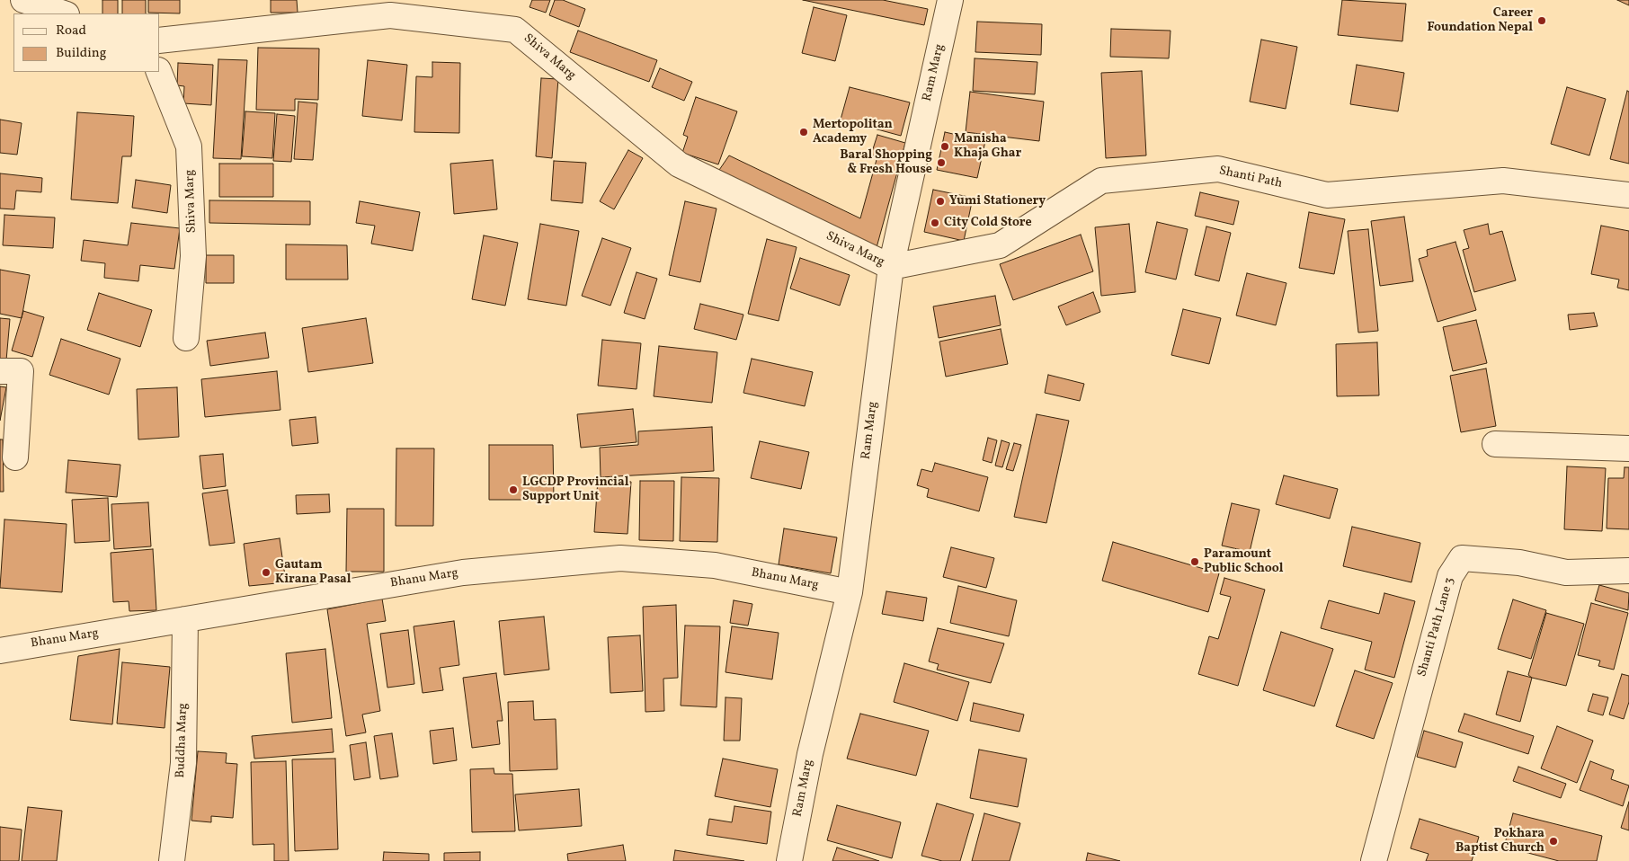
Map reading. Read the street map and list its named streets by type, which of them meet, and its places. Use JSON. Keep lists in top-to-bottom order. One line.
{"streets":{"street":["Shiva Marg","Ram Marg","Shanti Path","Bhanu Marg","Shanti Path Lane 3","Buddha Marg"]},"crossings":[["Shiva Marg","Ram Marg"],["Shiva Marg","Shanti Path"],["Ram Marg","Shanti Path"],["Ram Marg","Bhanu Marg"],["Bhanu Marg","Buddha Marg"]],"places":["Career Foundation Nepal","Mertopolitan Academy","Manisha Khaja Ghar","Baral Shopping & Fresh House","Yumi Stationery","City Cold Store","LGCDP Provincial Support Unit","Paramount Public School","Gautam Kirana Pasal","Pokhara Baptist Church"],"legend":["Road","Building"]}
